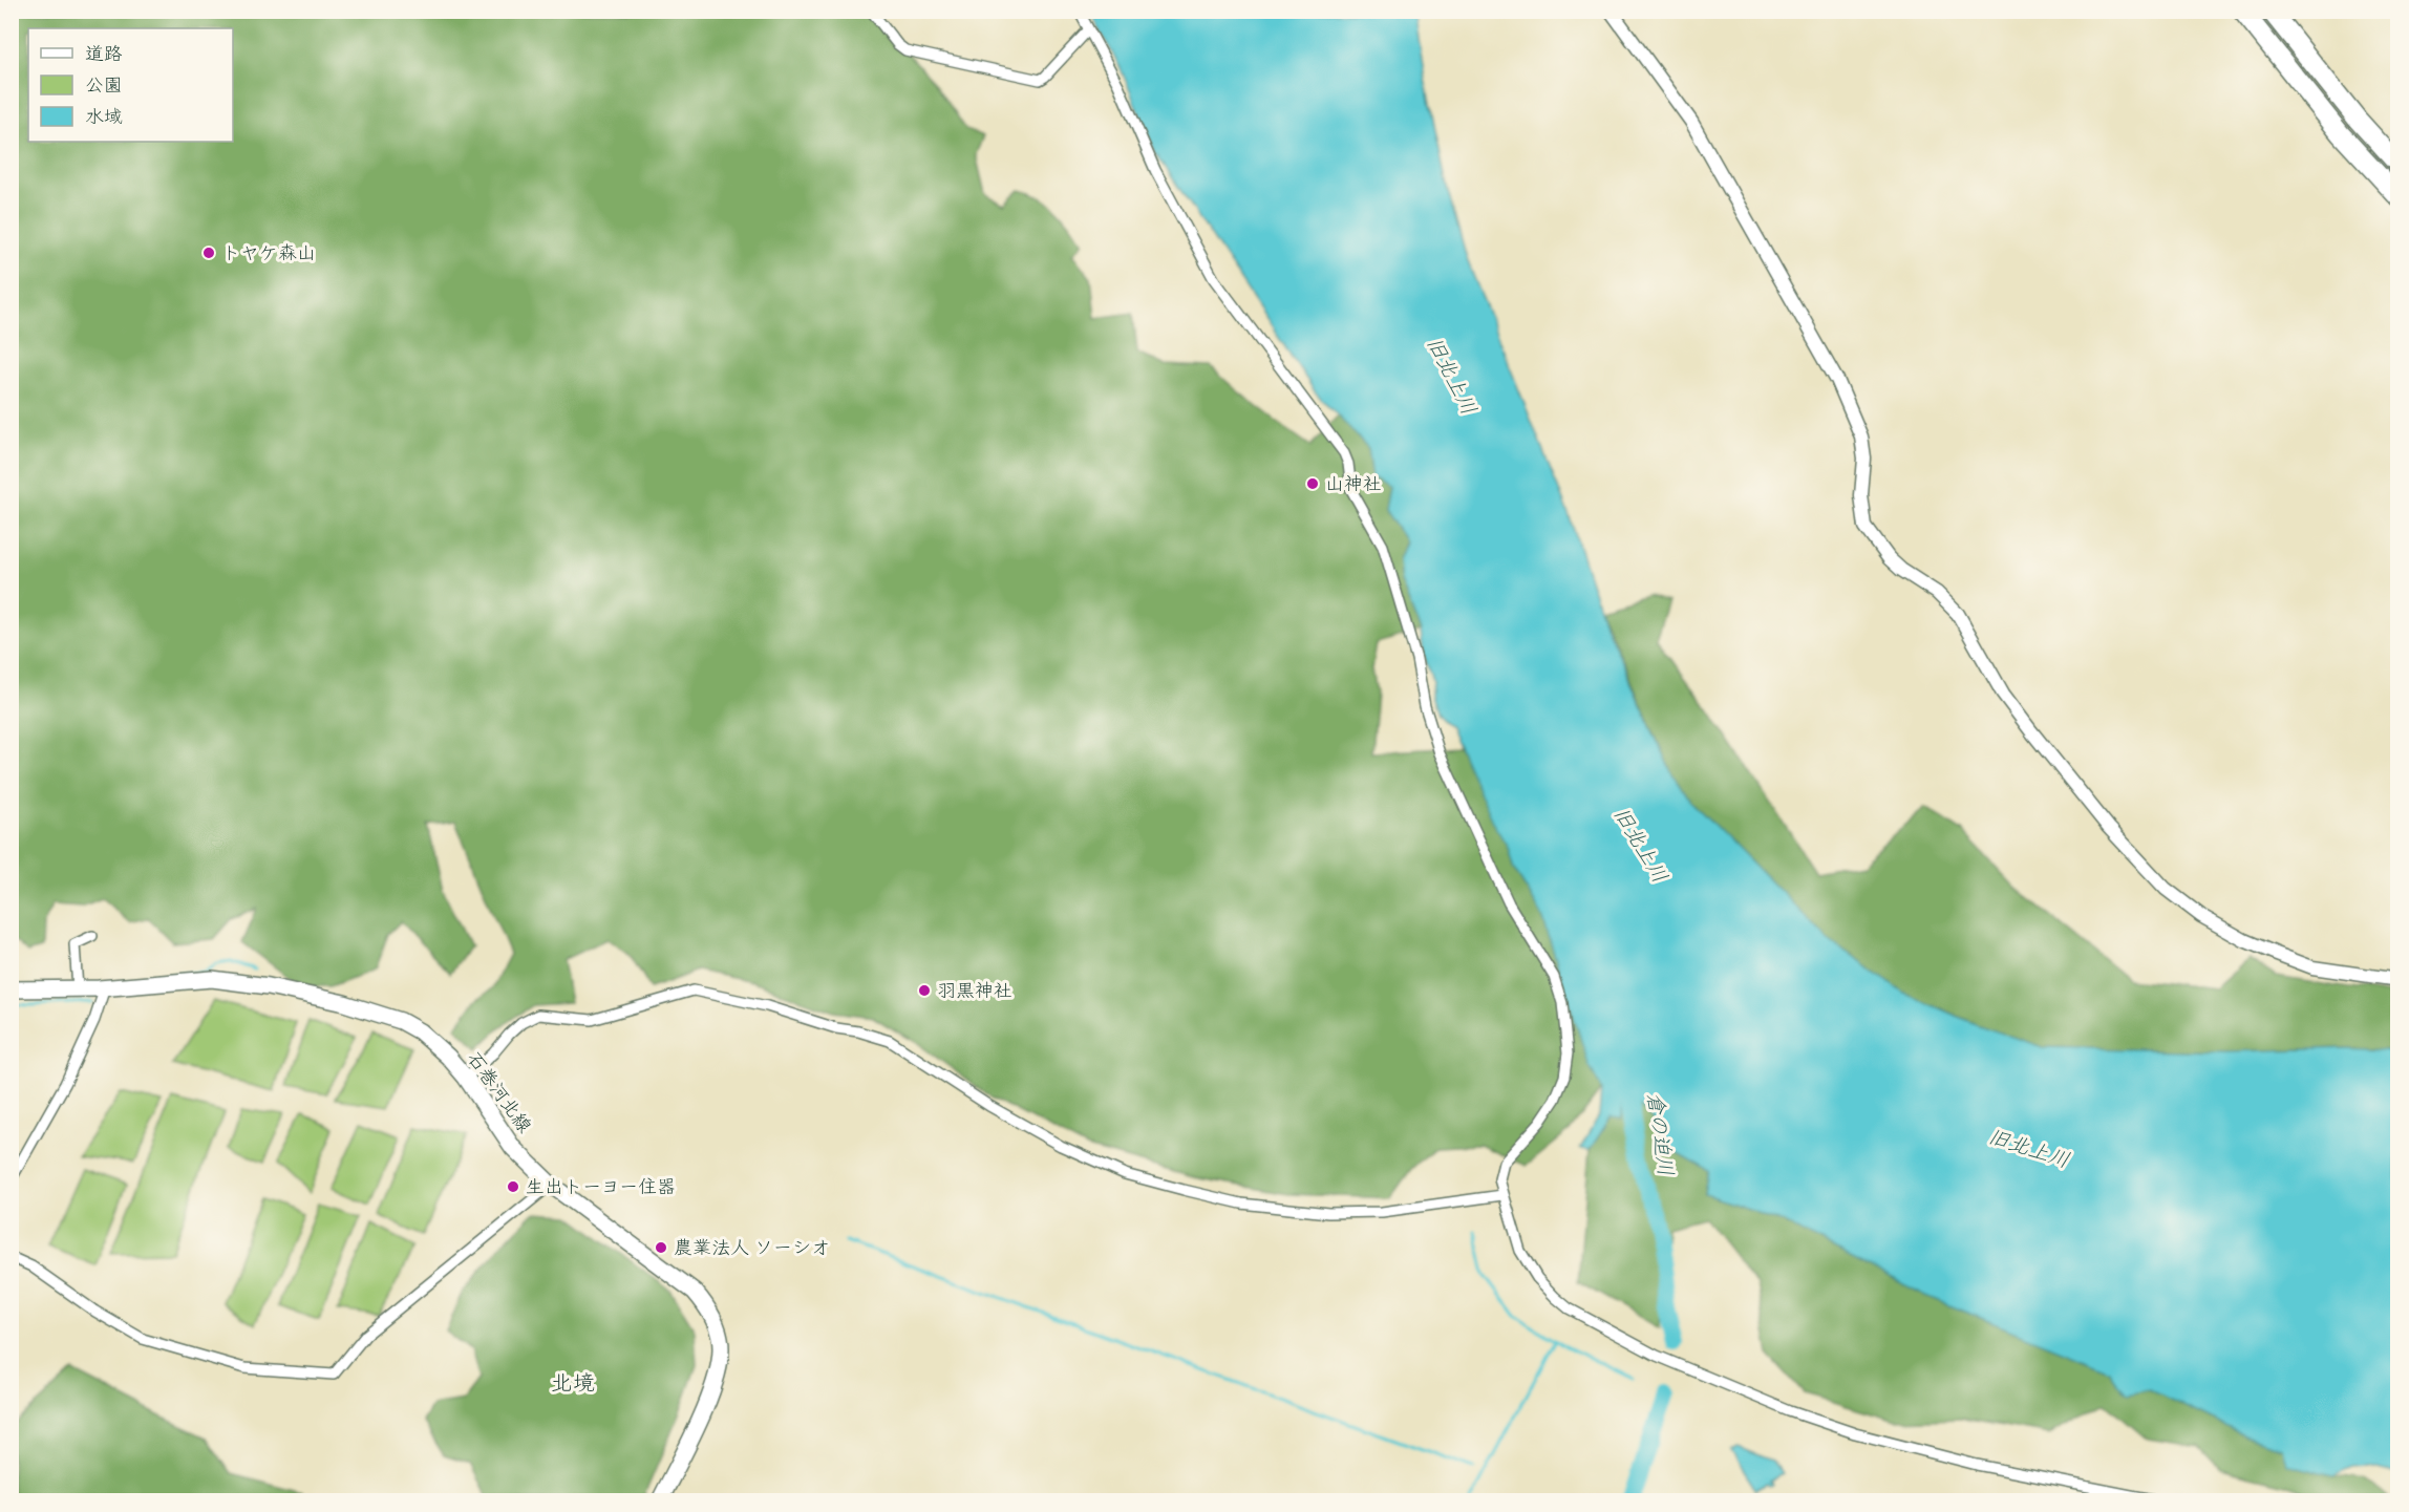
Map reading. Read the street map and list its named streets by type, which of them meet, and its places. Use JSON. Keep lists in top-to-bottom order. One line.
{"streets":{"main road":["石巻河北線"]},"districts":["北境"],"water":["旧北上川","倉の迫川"],"places":["トヤケ森山","山神社","羽黒神社","生出トーヨー住器","農業法人 ソーシオ"],"legend":["道路","公園","水域"]}
